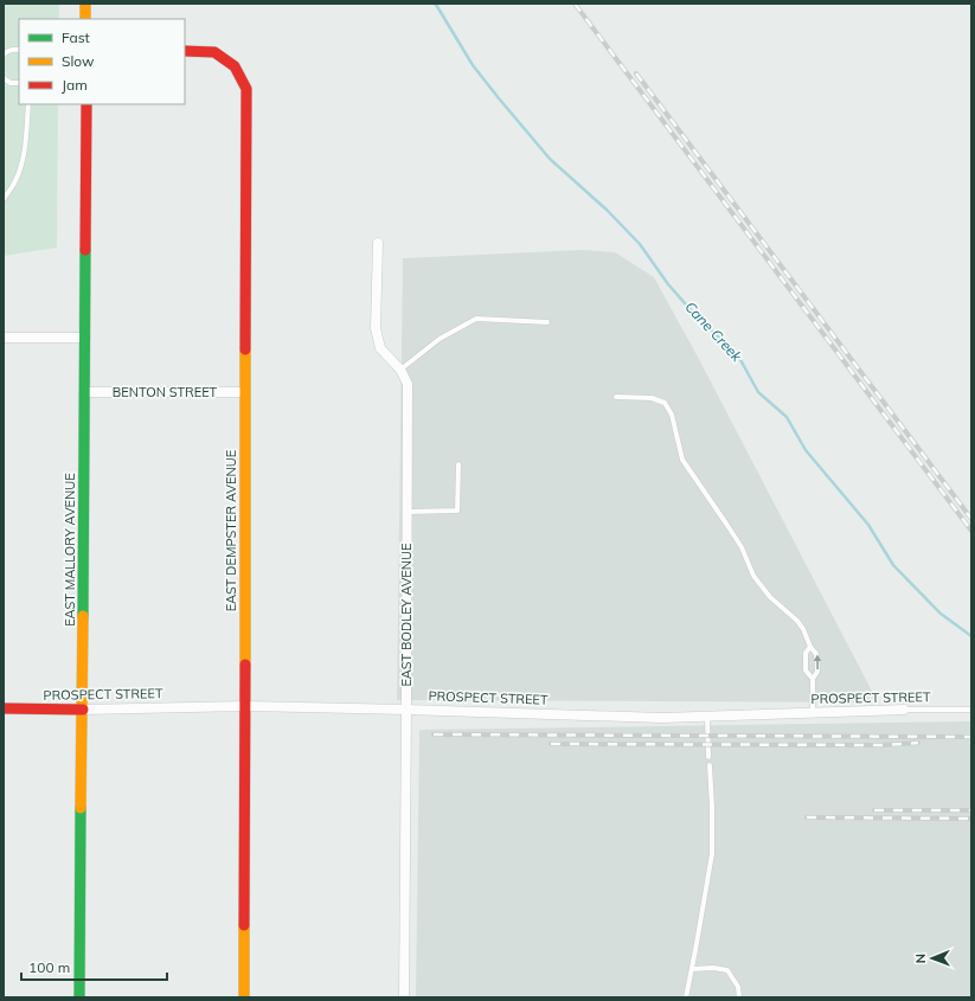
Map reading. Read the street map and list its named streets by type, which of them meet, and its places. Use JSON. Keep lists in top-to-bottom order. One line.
{"streets":{"street":["BENTON STREET","EAST DEMPSTER AVENUE","EAST MALLORY AVENUE","EAST BODLEY AVENUE","PROSPECT STREET"]},"crossings":[["BENTON STREET","EAST DEMPSTER AVENUE"],["BENTON STREET","EAST MALLORY AVENUE"],["EAST DEMPSTER AVENUE","PROSPECT STREET"],["EAST MALLORY AVENUE","PROSPECT STREET"],["EAST BODLEY AVENUE","PROSPECT STREET"]],"water":["Cane Creek"],"legend":["Fast","Slow","Jam"],"scale_bar":"100 m","north":"left"}
